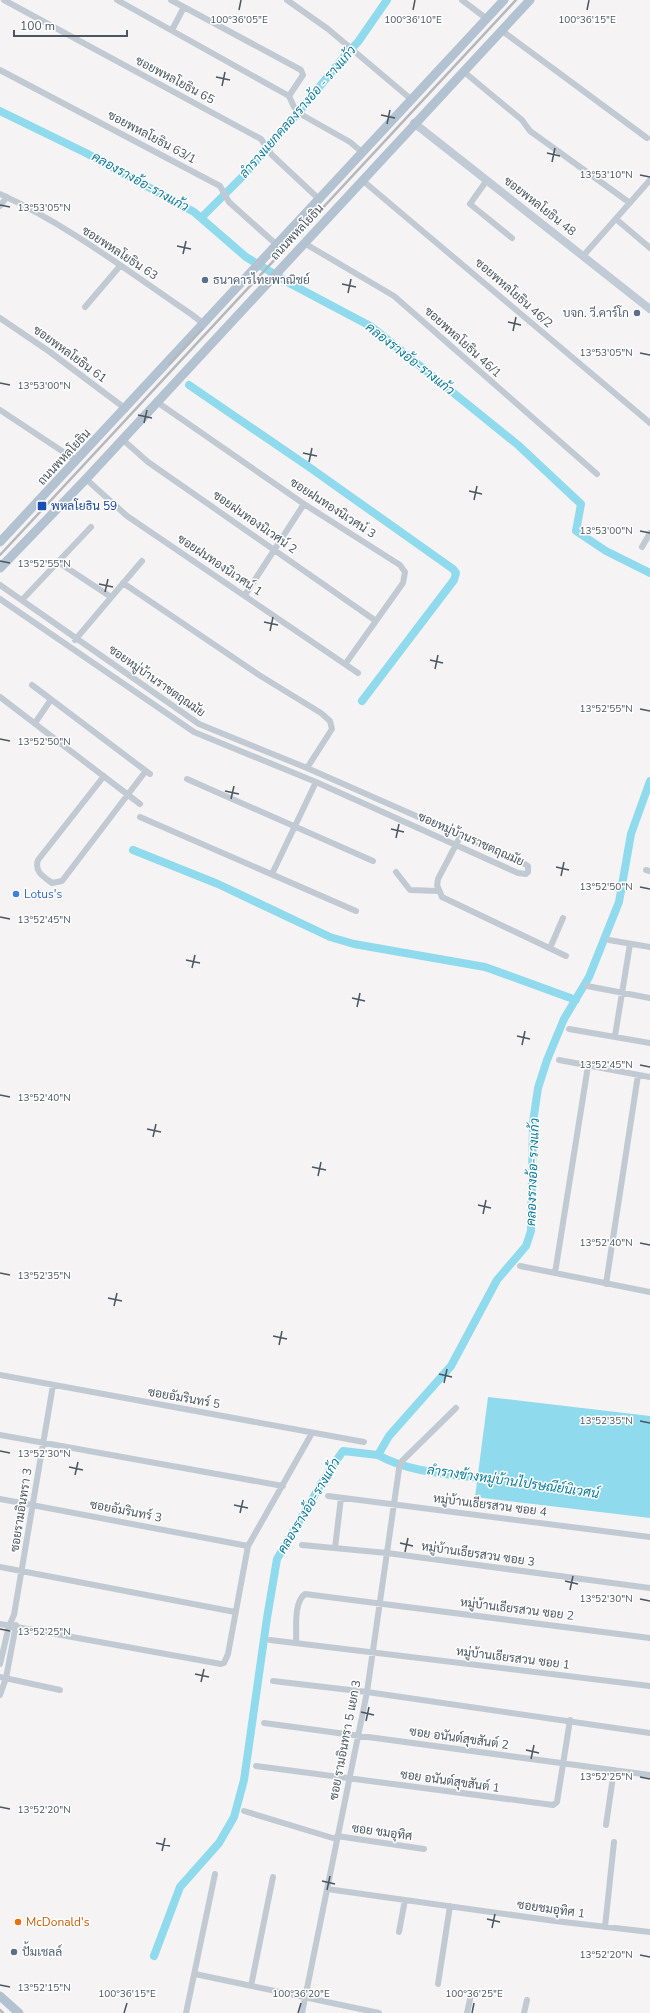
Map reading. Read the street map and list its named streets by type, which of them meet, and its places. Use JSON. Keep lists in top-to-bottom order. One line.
{"streets":{"main road":["ถนนพหลโยธิน"],"street":["ซอยพหลโยธิน 65","ซอยพหลโยธิน 63/1","ซอยพหลโยธิน 48","ซอยพหลโยธิน 63","ซอยพหลโยธิน 46/2","ซอยพหลโยธิน 46/1","ซอยพหลโยธิน 61","ซอยฝนทองนิเวศน์ 3","ซอยฝนทองนิเวศน์ 2","ซอยฝนทองนิเวศน์ 1","ซอยหมู่บ้านราชตฤณมัย","ซอยอัมรินทร์ 5","หมู่บ้านเธียรสวน ซอย 4","ซอยรามอินทรา 3","ซอยอัมรินทร์ 3","หมู่บ้านเธียรสวน ซอย 3","หมู่บ้านเธียรสวน ซอย 2","หมู่บ้านเธียรสวน ซอย 1","ซอย อนันต์สุขสันต์ 2","ซอย รามอินทรา 5 แยก 3","ซอย อนันต์สุขสันต์ 1","ซอย ชมอุทิศ","ซอยชมอุทิศ 1"]},"crossings":[["ซอยพหลโยธิน 65","ถนนพหลโยธิน"],["ซอยพหลโยธิน 63/1","ถนนพหลโยธิน"],["ซอยพหลโยธิน 48","ถนนพหลโยธิน"],["ถนนพหลโยธิน","ซอยพหลโยธิน 63"],["ถนนพหลโยธิน","ซอยพหลโยธิน 46/2"],["ถนนพหลโยธิน","ซอยพหลโยธิน 46/1"],["ถนนพหลโยธิน","ซอยพหลโยธิน 61"],["ถนนพหลโยธิน","ซอยฝนทองนิเวศน์ 3"],["ถนนพหลโยธิน","ซอยฝนทองนิเวศน์ 2"],["ถนนพหลโยธิน","ซอยฝนทองนิเวศน์ 1"],["ซอยฝนทองนิเวศน์ 3","ซอยฝนทองนิเวศน์ 2"],["ซอยฝนทองนิเวศน์ 3","ซอยฝนทองนิเวศน์ 1"],["ซอยอัมรินทร์ 5","ซอยรามอินทรา 3"],["หมู่บ้านเธียรสวน ซอย 4","ซอย รามอินทรา 5 แยก 3"],["ซอยรามอินทรา 3","ซอยอัมรินทร์ 3"],["หมู่บ้านเธียรสวน ซอย 3","ซอย รามอินทรา 5 แยก 3"],["หมู่บ้านเธียรสวน ซอย 2","หมู่บ้านเธียรสวน ซอย 1"],["หมู่บ้านเธียรสวน ซอย 2","ซอย รามอินทรา 5 แยก 3"],["หมู่บ้านเธียรสวน ซอย 1","ซอย รามอินทรา 5 แยก 3"],["ซอย อนันต์สุขสันต์ 2","ซอย รามอินทรา 5 แยก 3"],["ซอย อนันต์สุขสันต์ 2","ซอย อนันต์สุขสันต์ 1"],["ซอย รามอินทรา 5 แยก 3","ซอย อนันต์สุขสันต์ 1"],["ซอย รามอินทรา 5 แยก 3","ซอย ชมอุทิศ"],["ซอย รามอินทรา 5 แยก 3","ซอยชมอุทิศ 1"]],"water":["ลำรางแยกคลองรางอ้อ - รางแก้ว","คลองรางอ้อ-รางแก้ว","ลำรางข้างหมู่บ้านไปรษณีย์นิเวศน์"],"places":{"other":["ธนาคารไทยพาณิชย์","บจก. วี.คาร์โก","Lotus's","McDonald's","ปั้มเชลล์"],"transit":["พหลโยธิน 59"]},"scale_bar":"100 m","coordinates":["100°36'05\"E","100°36'10\"E","100°36'15\"E","13°53'10\"N","13°53'05\"N","13°53'00\"N","13°52'55\"N","13°52'50\"N","13°52'45\"N","13°52'40\"N","13°52'35\"N","13°52'30\"N","13°52'25\"N","13°52'20\"N","13°52'15\"N","100°36'20\"E","100°36'25\"E"]}
